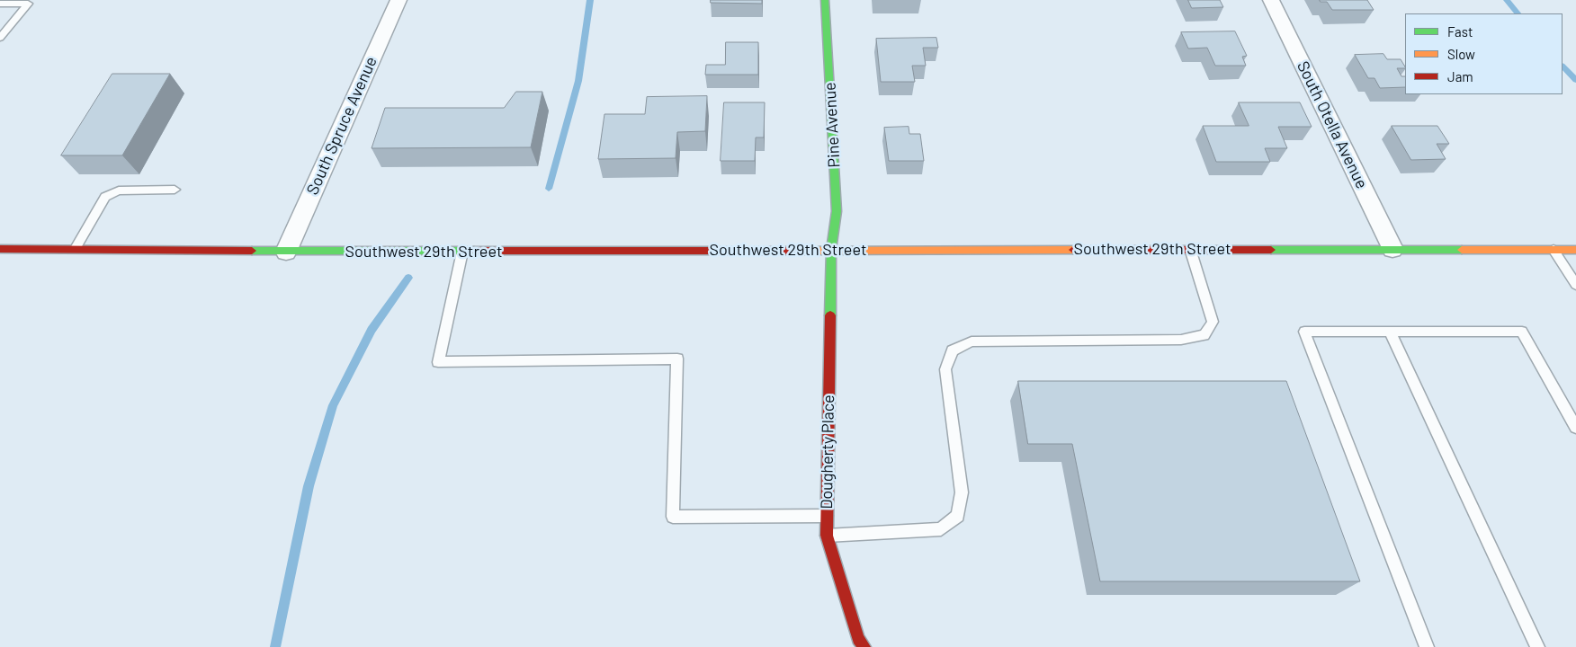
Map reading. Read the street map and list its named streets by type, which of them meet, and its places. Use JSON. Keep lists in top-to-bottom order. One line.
{"streets":{"street":["Pine Avenue","South Otella Avenue","South Spruce Avenue","Southwest 29th Street","Dougherty Place"]},"crossings":[["Pine Avenue","Southwest 29th Street"],["Pine Avenue","Dougherty Place"],["South Otella Avenue","Southwest 29th Street"],["South Spruce Avenue","Southwest 29th Street"],["Southwest 29th Street","Dougherty Place"]],"legend":["Fast","Slow","Jam"]}
